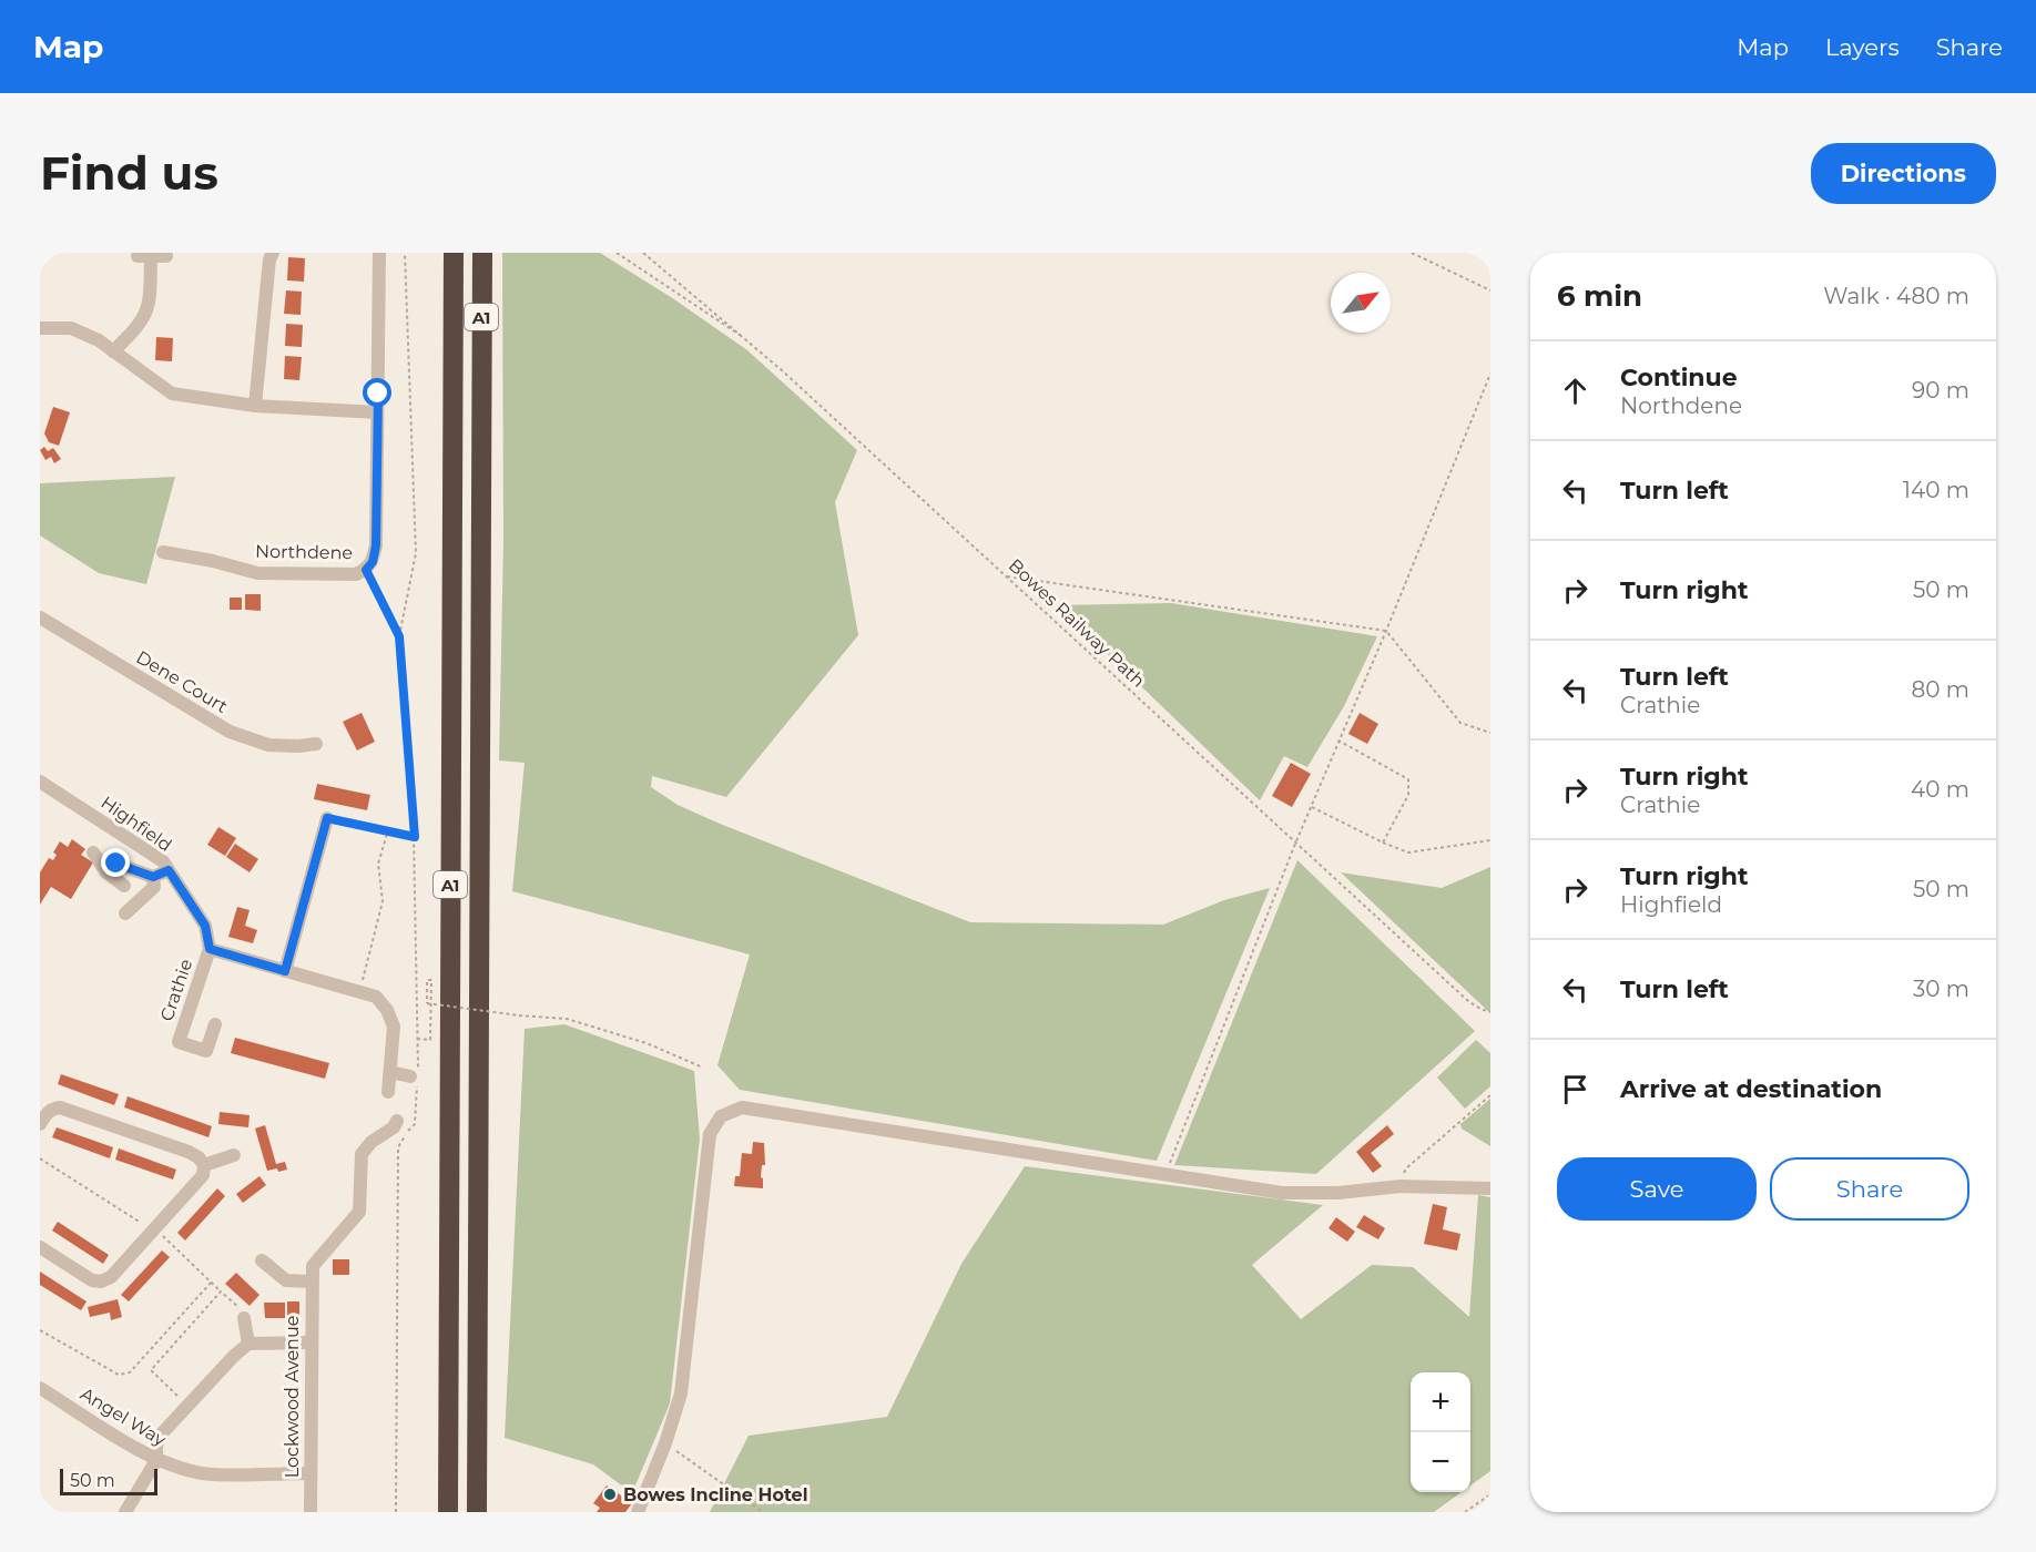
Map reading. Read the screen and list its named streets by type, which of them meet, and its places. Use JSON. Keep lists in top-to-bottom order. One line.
{"streets":{"highway":["A1"],"street":["Northdene","Dene Court","Highfield","Crathie","Lockwood Avenue","Angel Way"],"path":["Bowes Railway Path"]},"crossings":[["Highfield","Crathie"],["Lockwood Avenue","Angel Way"]],"places":["Bowes Incline Hotel"],"scale_bar":"50 m","north":"top right","page":{"header":"Map","nav":["Map","Layers","Share"],"buttons":["Directions",["Save","Share"]],"title":"Find us","heading":["6 min","Walk · 480 m"],"list":[["Continue","Northdene","90 m"],["Turn left","140 m"],["Turn right","50 m"],["Turn left","Crathie","80 m"],["Turn right","Crathie","40 m"],["Turn right","Highfield","50 m"],["Turn left","30 m"],"Arrive at destination"],"map_buttons":["+","−"],"scale":"50 m"}}
